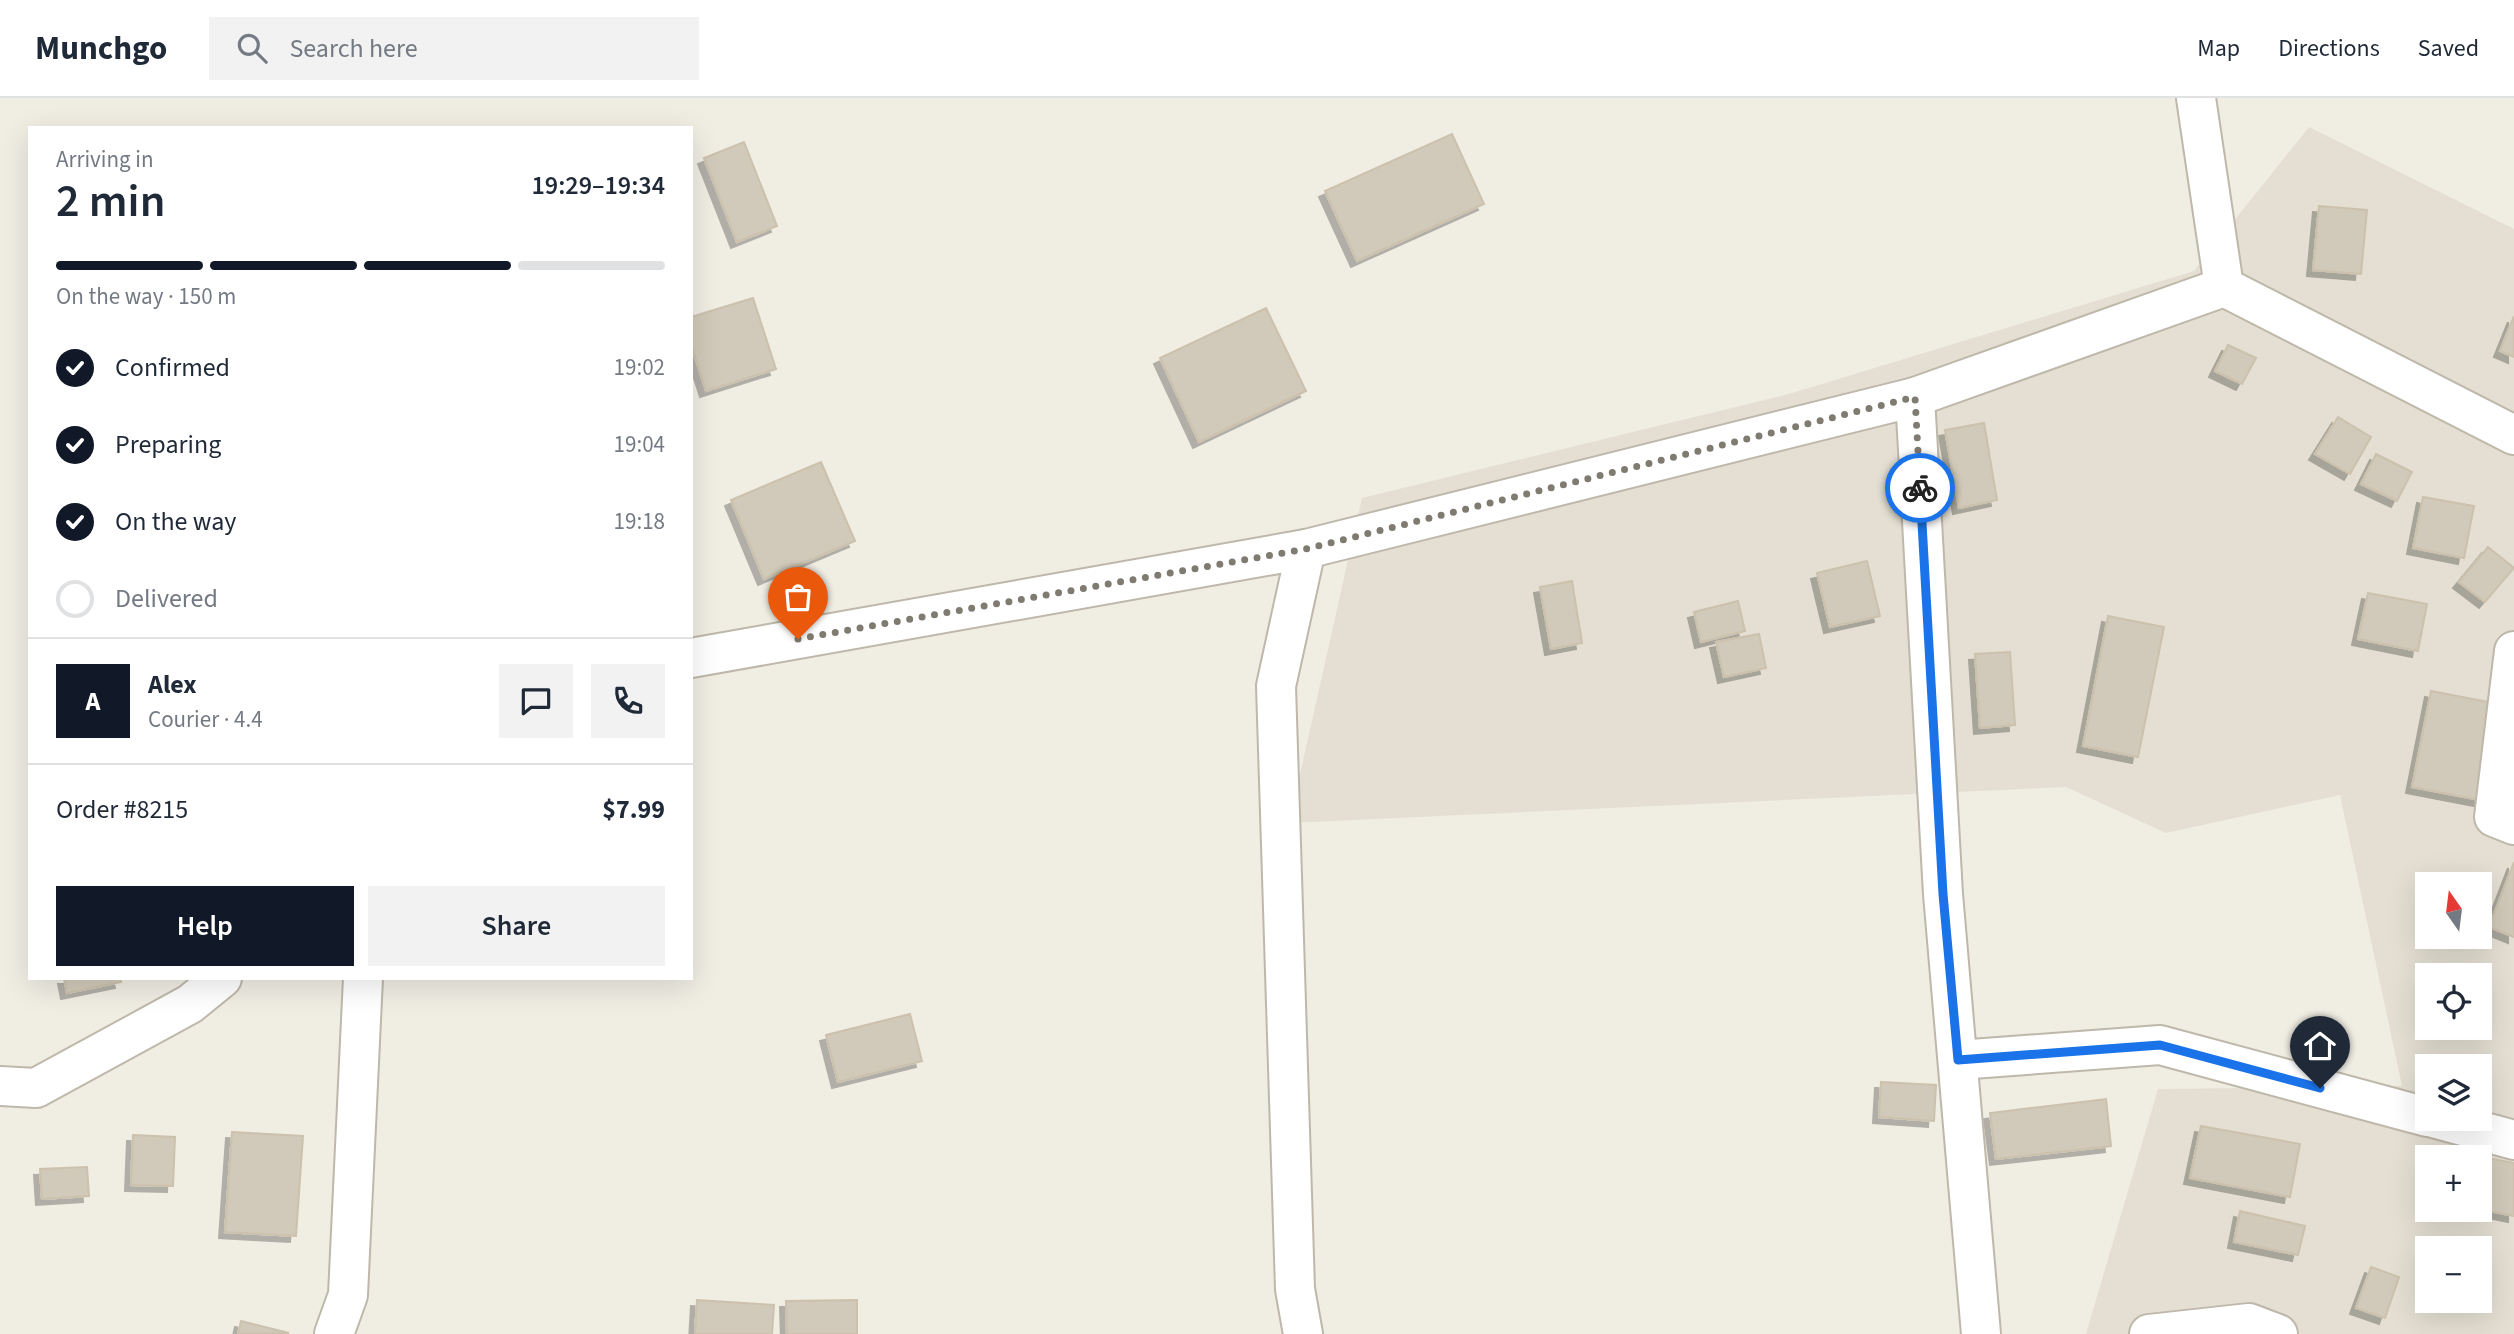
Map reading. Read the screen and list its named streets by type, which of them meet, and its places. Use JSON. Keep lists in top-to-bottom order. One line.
{"north":"top","page":{"header":"Munchgo","search":"Search here","nav":["Map","Directions","Saved"],"heading":["2 min","Arriving in","19:29–19:34"],"panel":["Alex","Courier · 4.4","Order #8215","$7.99"],"bar":"On the way · 150 m","list":[["Confirmed","19:02"],["Preparing","19:04"],["On the way","19:18"],"Delivered"],"round":"A","map_buttons":["+","−"],"buttons":["Help","Share"]}}
